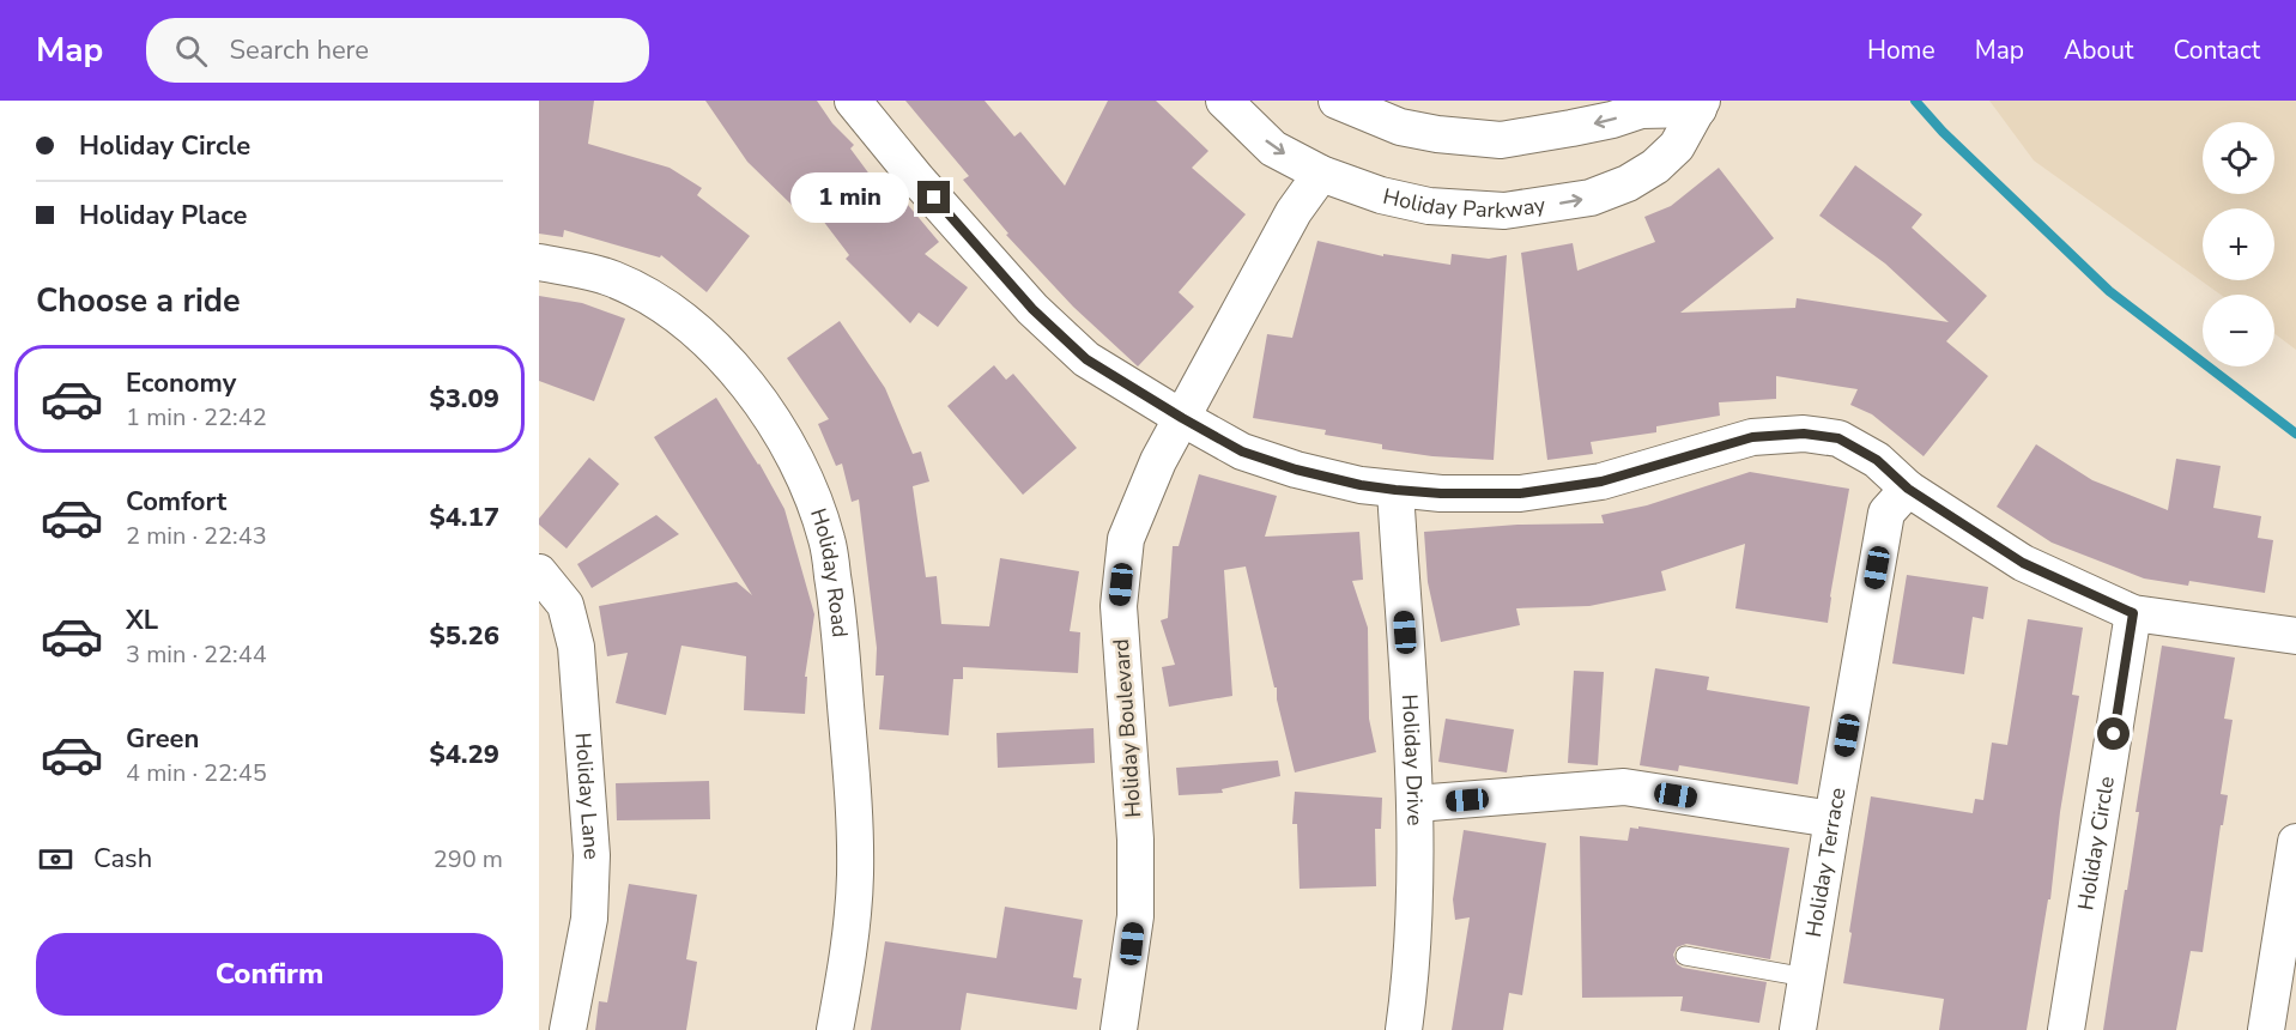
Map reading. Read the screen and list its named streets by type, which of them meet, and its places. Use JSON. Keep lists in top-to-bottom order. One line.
{"streets":{"street":["Holiday Parkway","Holiday Road","Holiday Boulevard","Holiday Drive","Holiday Lane","Holiday Circle","Holiday Terrace"]},"crossings":[["Holiday Parkway","Holiday Boulevard"]],"page":{"header":"Map","search":"Search here","nav":["Home","Map","About","Contact"],"banner":["Holiday Circle","Holiday Place"],"map_buttons":["+","−"],"bubble":"1 min","heading":"Choose a ride","list":[{"name":"Economy","note":"1 min · 22:42","value":"$3.09"},{"name":"Comfort","note":"2 min · 22:43","value":"$4.17"},{"name":"XL","note":"3 min · 22:44","value":"$5.26"},{"name":"Green","note":"4 min · 22:45","value":"$4.29"}],"pay":["Cash","290 m"],"buttons":"Confirm"}}
